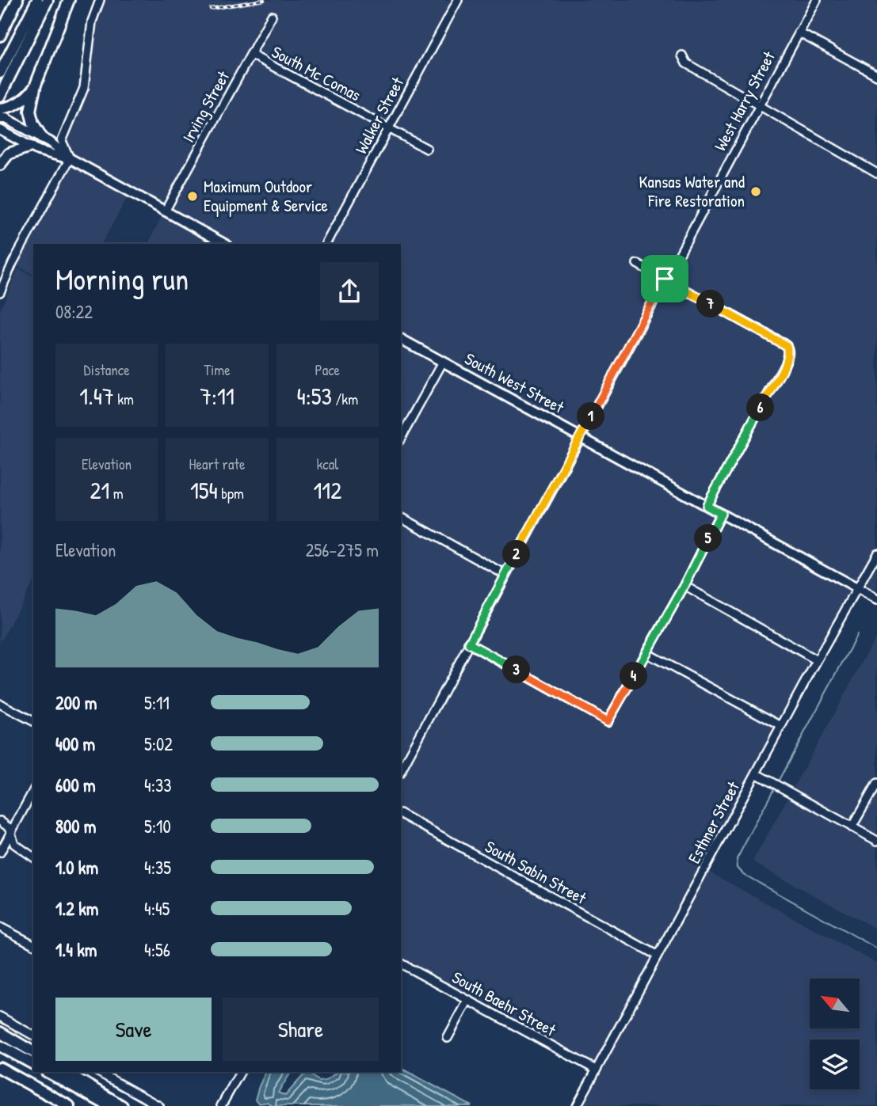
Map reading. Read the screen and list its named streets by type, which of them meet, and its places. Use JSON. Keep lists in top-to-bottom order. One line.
{"streets":{"main road":["South West Street"],"street":["South Mc Comas","West Harry Street","Irving Street","Walker Street","Esthner Street","South Sabin Street","South Baehr Street"]},"crossings":[["South Mc Comas","Irving Street"],["South Mc Comas","Walker Street"],["West Harry Street","South West Street"],["South West Street","Esthner Street"],["Esthner Street","South Sabin Street"],["Esthner Street","South Baehr Street"]],"places":["Kansas Water and Fire Restoration","Maximum Outdoor Equipment & Service"],"north":"top left","page":{"heading":["Morning run","08:22"],"pins":["7","6","1","5","2","3","4"],"stats":[["Distance","1.47 km"],["Time","7:11"],["Pace","4:53 /km"],["Elevation","21 m"],["Heart rate","154 bpm"],["kcal","112"]],"chart":["Elevation","256–275 m"],"list":[{"name":"200 m","note":"5:11"},{"name":"400 m","note":"5:02"},{"name":"600 m","note":"4:33"},{"name":"800 m","note":"5:10"},{"name":"1.0 km","note":"4:35"},{"name":"1.2 km","note":"4:45"},{"name":"1.4 km","note":"4:56"}],"buttons":["Save","Share"]}}
